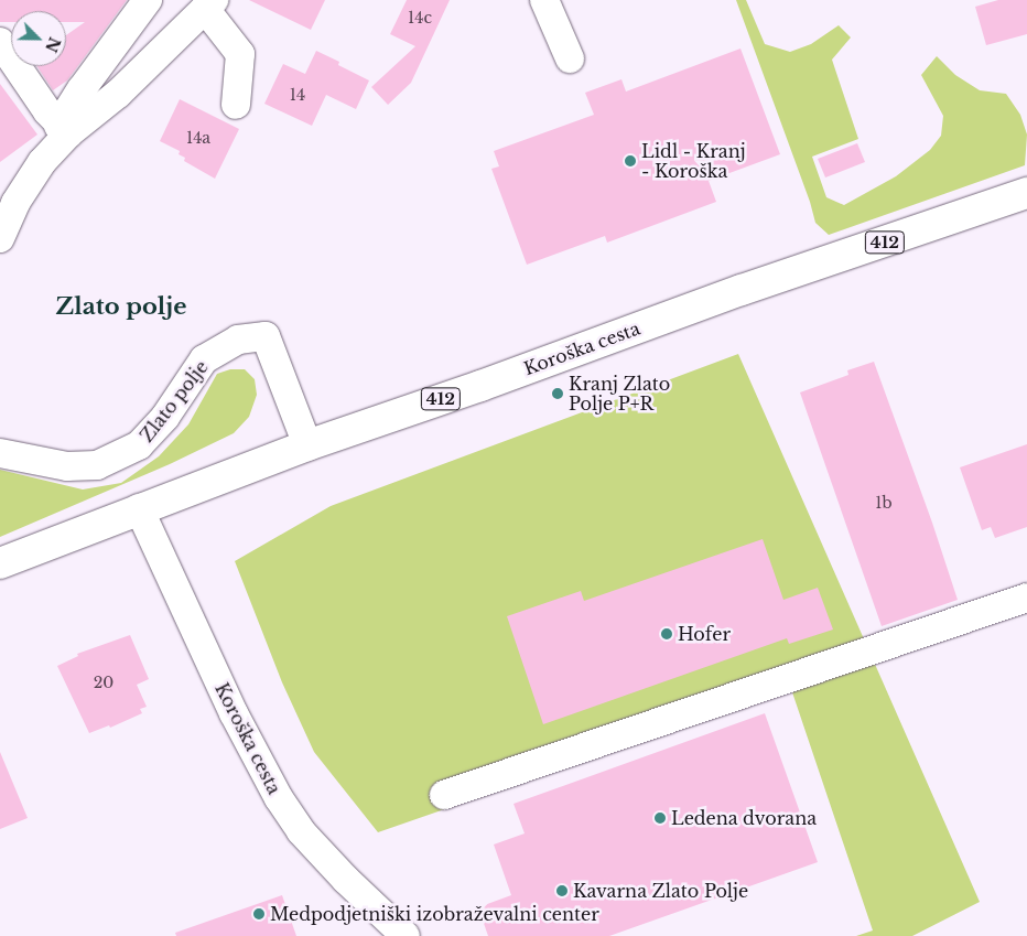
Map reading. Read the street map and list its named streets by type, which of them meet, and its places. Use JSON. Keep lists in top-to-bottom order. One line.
{"streets":{"main road":["412","Koroška cesta"],"street":["Zlato polje"]},"crossings":[["Koroška cesta","Zlato polje"]],"districts":["Zlato polje"],"places":["Lidl - Kranj - Koroška","Kranj Zlato Polje P+R","Hofer","Ledena dvorana","Kavarna Zlato Polje","Medpodjetniški izobraževalni center"],"house_numbers":["14c","14","14a","1b","20"],"north":"bottom right"}
